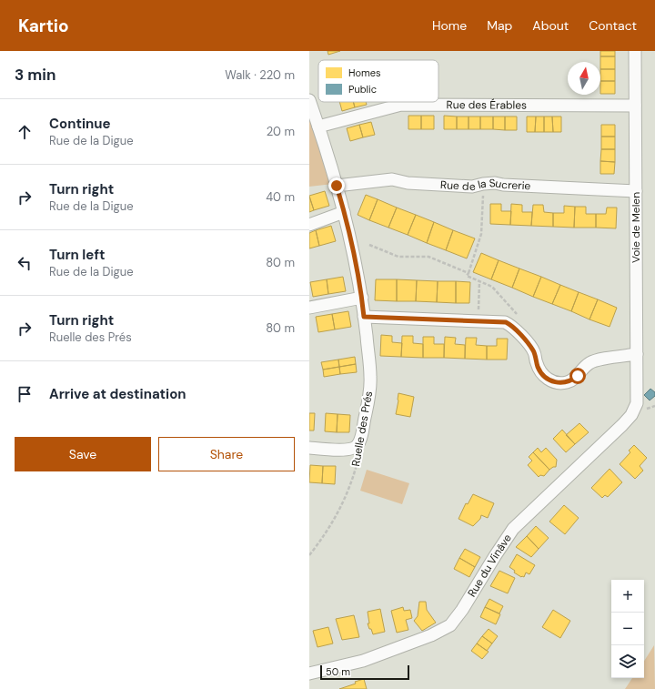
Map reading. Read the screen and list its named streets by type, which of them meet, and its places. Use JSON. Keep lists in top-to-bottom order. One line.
{"streets":{"street":["Rue des Érables","Rue de la Sucrerie","Voie de Melen","Ruelle des Prés","Rue du Vinâve"]},"crossings":[["Rue des Érables","Voie de Melen"],["Rue des Érables","Ruelle des Prés"],["Rue de la Sucrerie","Voie de Melen"],["Rue de la Sucrerie","Ruelle des Prés"],["Voie de Melen","Rue du Vinâve"]],"legend":["Homes","Public"],"scale_bar":"50 m","north":"top","page":{"header":"Kartio","nav":["Home","Map","About","Contact"],"heading":["3 min","Walk · 220 m"],"list":[["Continue","Rue de la Digue","20 m"],["Turn right","Rue de la Digue","40 m"],["Turn left","Rue de la Digue","80 m"],["Turn right","Ruelle des Prés","80 m"],"Arrive at destination"],"buttons":["Save","Share"],"map_buttons":["+","−"],"scale":"50 m"}}
